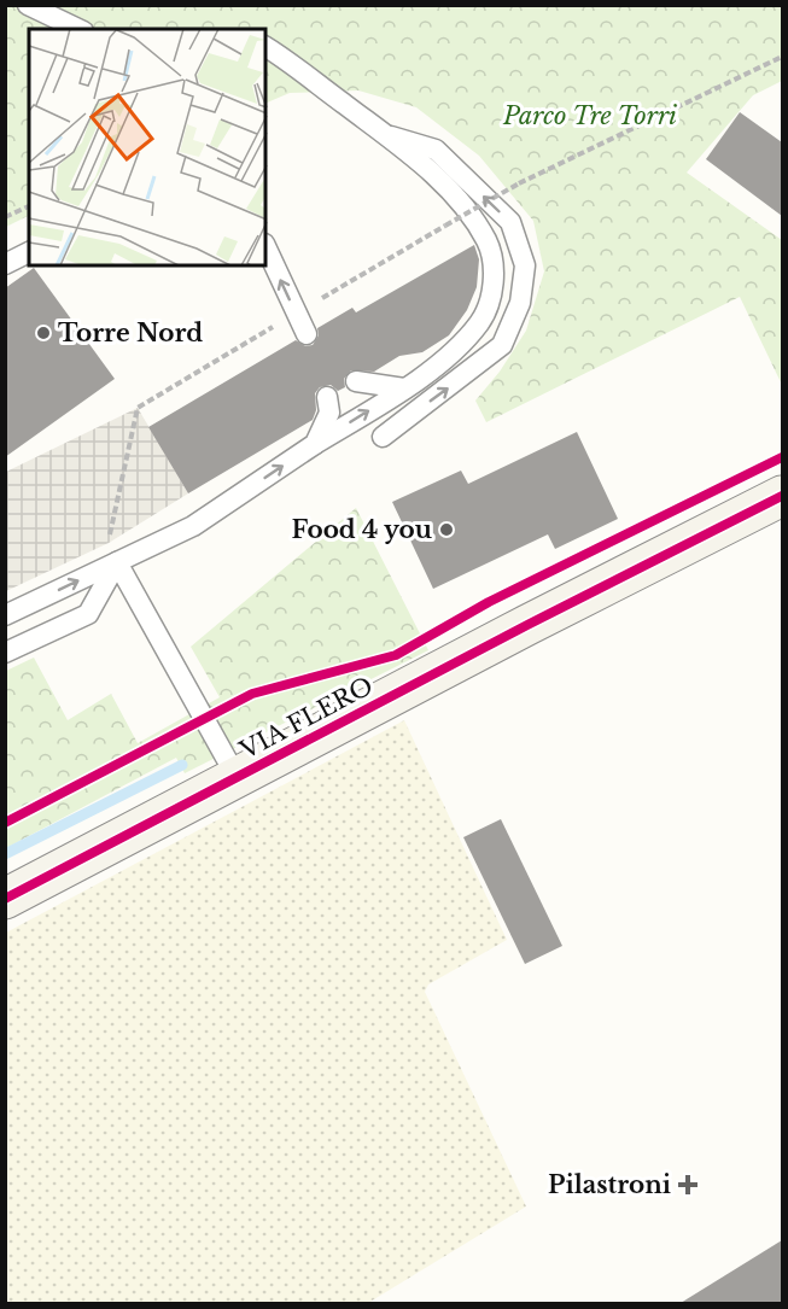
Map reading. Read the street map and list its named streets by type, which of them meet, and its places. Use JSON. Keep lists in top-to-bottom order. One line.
{"streets":{"street":["VIA FLERO"]},"parks":["Parco Tre Torri"],"places":{"other":["Torre Nord","Food 4 you"],"health":["Pilastroni"]}}
